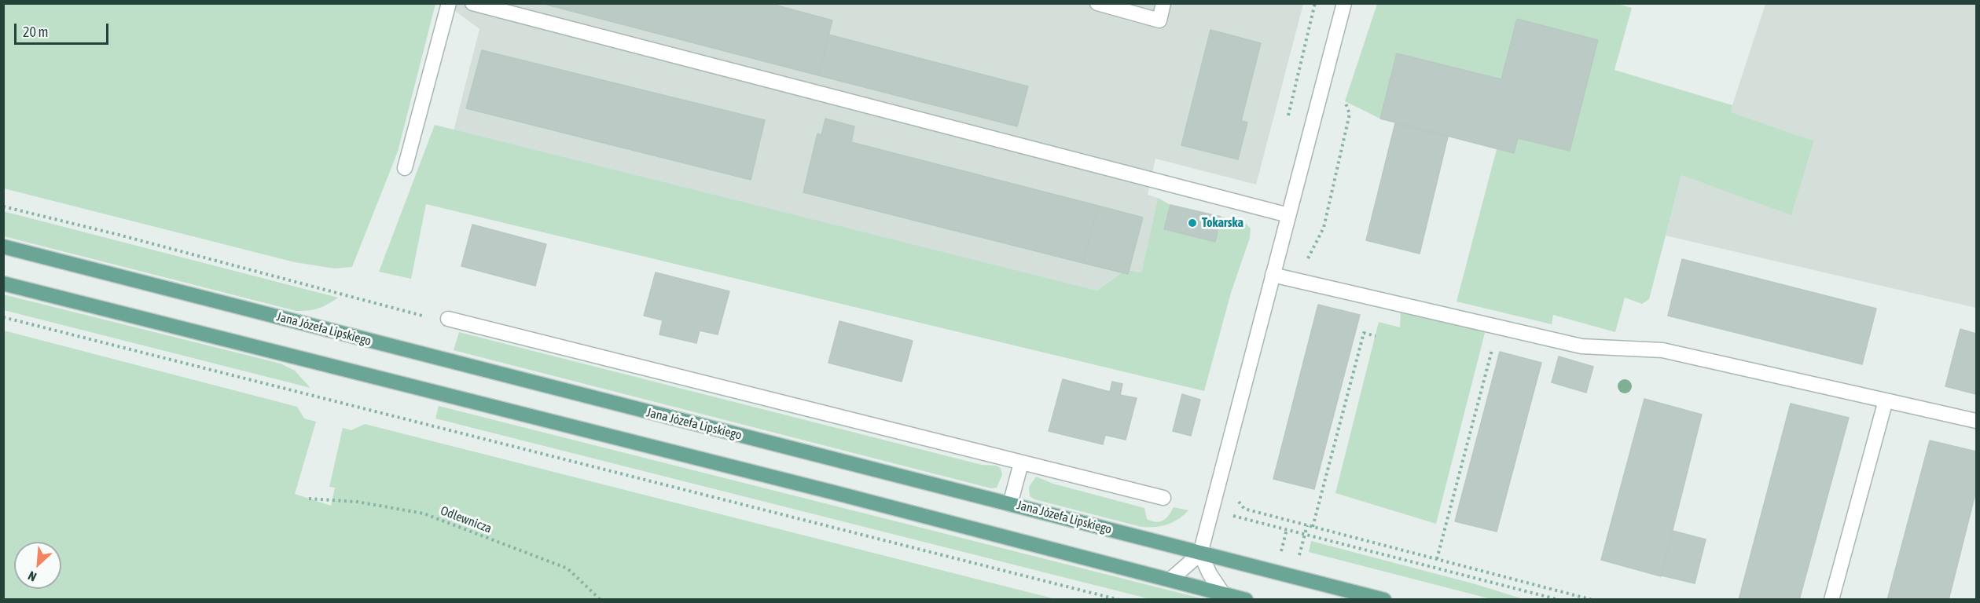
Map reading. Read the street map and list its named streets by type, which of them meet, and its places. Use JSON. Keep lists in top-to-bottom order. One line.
{"streets":{"main road":["Jana Józefa Lipskiego"],"path":["Odlewnicza"]},"places":["Tokarska"],"scale_bar":"20 m","north":"bottom left"}
